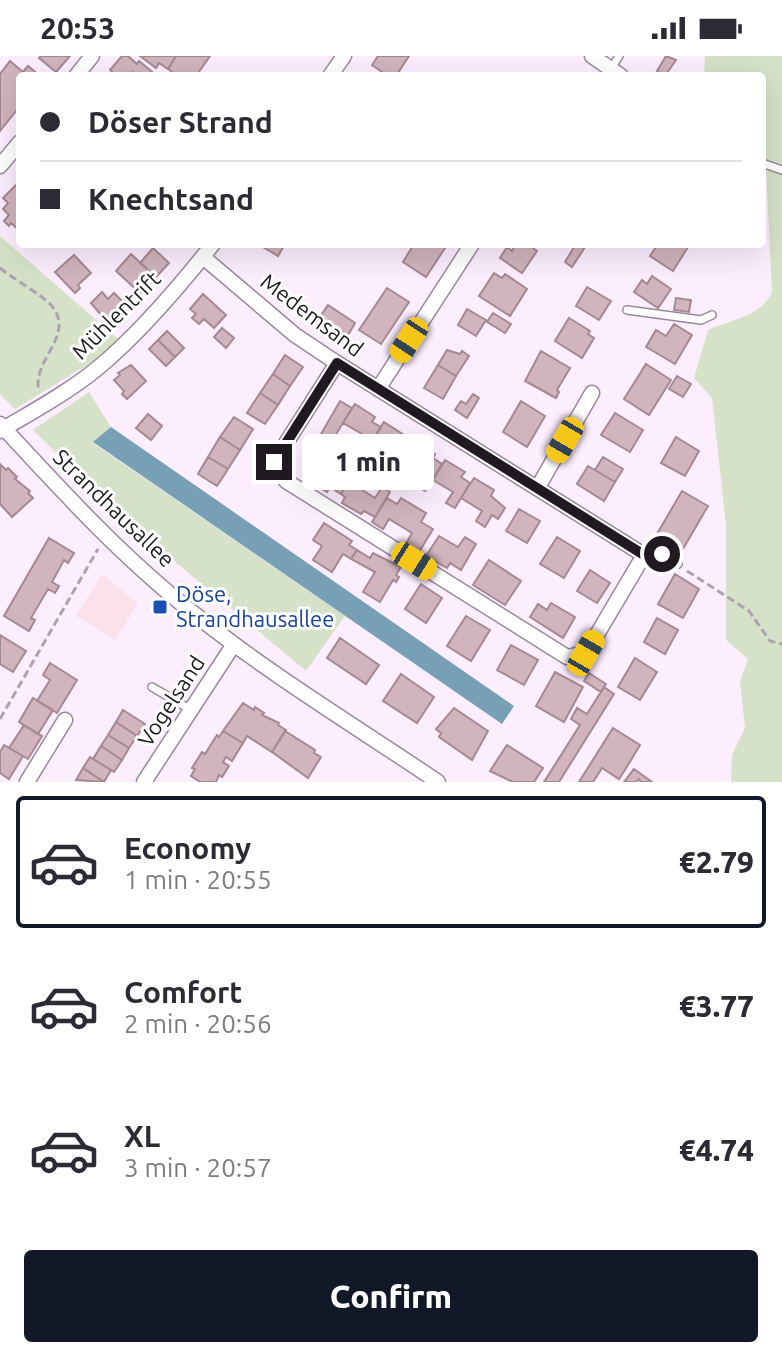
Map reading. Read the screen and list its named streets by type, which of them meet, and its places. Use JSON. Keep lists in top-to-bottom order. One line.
{"streets":{"street":["Mühlentrift","Medemsand","Strandhausallee","Vogelsand"]},"crossings":[["Mühlentrift","Medemsand"],["Mühlentrift","Strandhausallee"],["Strandhausallee","Vogelsand"]],"places":{"transit":["Döse, Strandhausallee"]},"page":{"status":"20:53","banner":["Döser Strand","Knechtsand"],"bubble":"1 min","list":[{"name":"Economy","note":"1 min · 20:55","value":"€2.79"},{"name":"Comfort","note":"2 min · 20:56","value":"€3.77"},{"name":"XL","note":"3 min · 20:57","value":"€4.74"}],"buttons":"Confirm"}}
